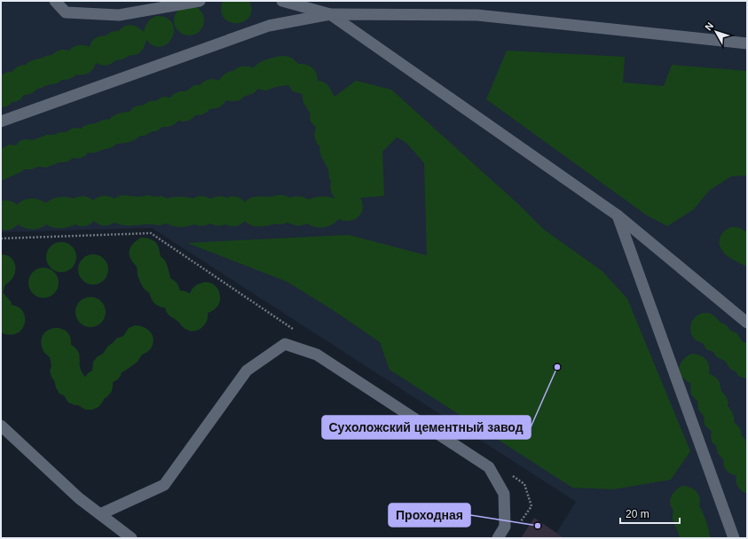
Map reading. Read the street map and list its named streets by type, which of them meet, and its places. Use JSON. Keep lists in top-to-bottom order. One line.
{"places":["Сухоложский цементный завод","Проходная"],"scale_bar":"20 m","north":"top left"}
